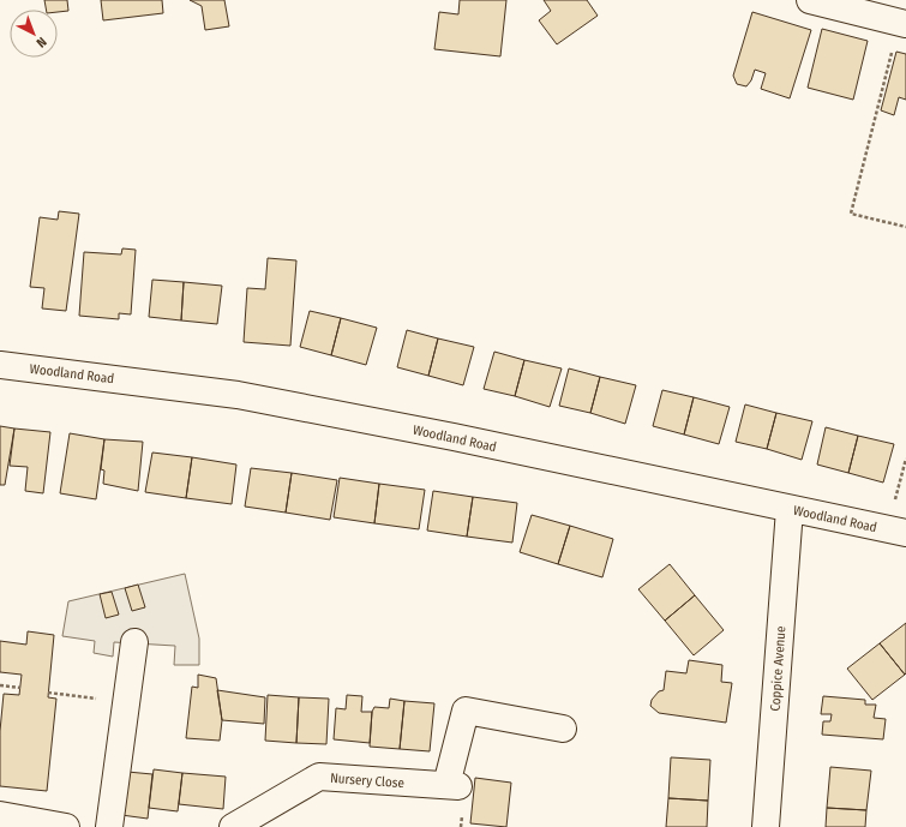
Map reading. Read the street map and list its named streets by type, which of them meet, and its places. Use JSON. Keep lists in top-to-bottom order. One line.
{"streets":{"street":["Woodland Road","Coppice Avenue","Nursery Close"]},"crossings":[["Woodland Road","Coppice Avenue"]],"north":"bottom right"}
